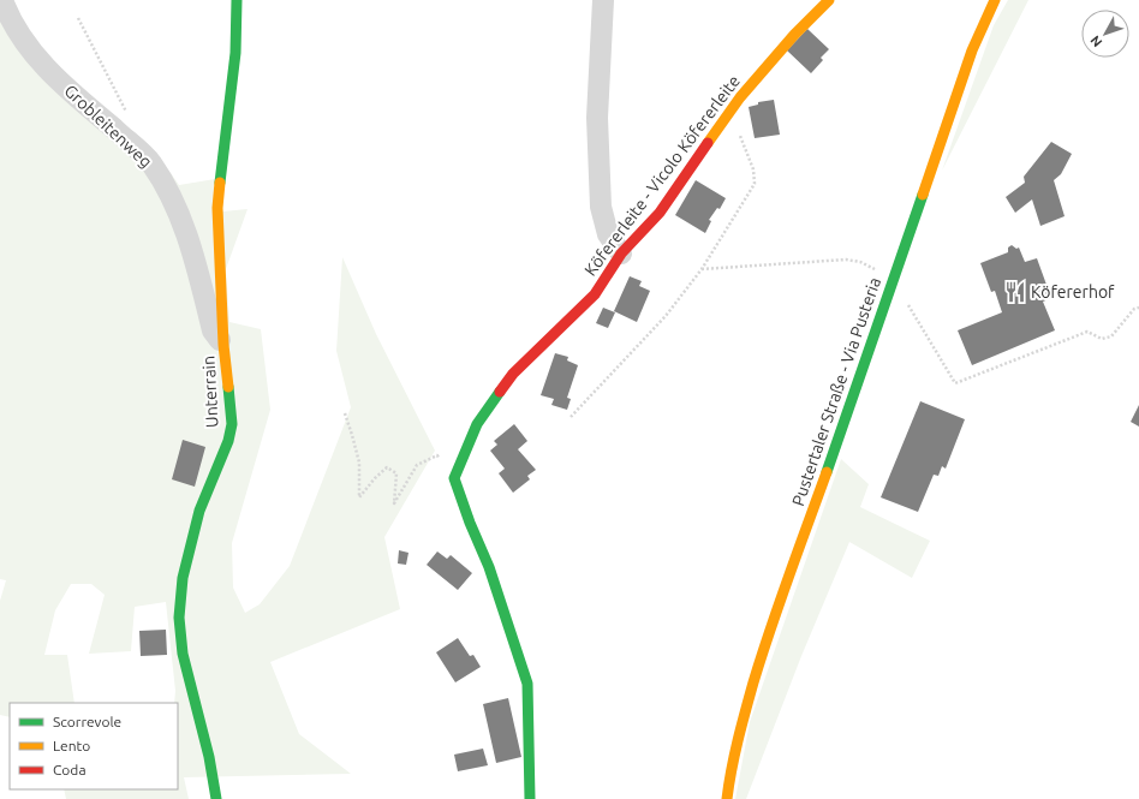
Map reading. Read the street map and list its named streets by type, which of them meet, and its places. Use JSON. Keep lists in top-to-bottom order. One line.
{"streets":{"street":["Grobleitenweg","Köfererleite - Vicolo Köfererleite","Unterrain","Pustertaler Straße - Via Pusteria"]},"crossings":[["Grobleitenweg","Unterrain"]],"places":{"restaurant":["Köfererhof"]},"legend":["Scorrevole","Lento","Coda"],"north":"bottom left"}
